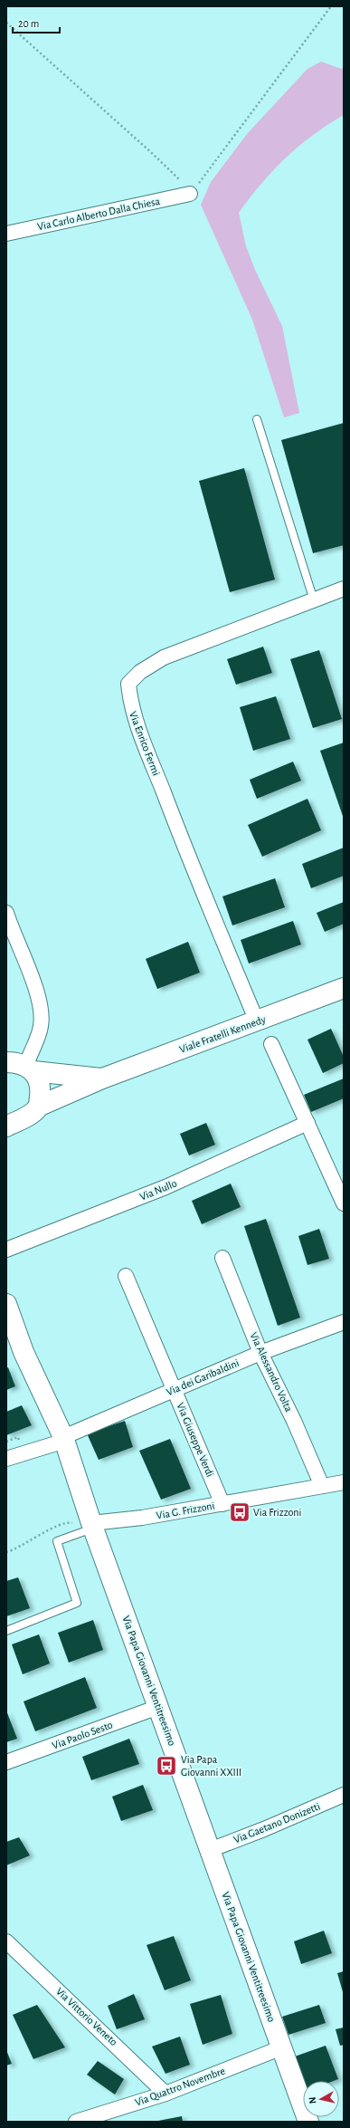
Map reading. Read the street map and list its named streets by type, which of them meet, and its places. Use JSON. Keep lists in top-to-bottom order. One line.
{"streets":{"street":["Via Carlo Alberto Dalla Chiesa","Via Enrico Fermi","Viale Fratelli Kennedy","Via Nullo","Via Alessandro Volta","Via dei Garibaldini","Via Giuseppe Verdi","Via G. Frizzoni","Via Papa Giovanni Ventitreesimo","Via Paolo Sesto","Via Gaetano Donizetti","Via Vittorio Veneto","Via Quattro Novembre"]},"crossings":[["Via Enrico Fermi","Viale Fratelli Kennedy"],["Via Alessandro Volta","Via dei Garibaldini"],["Via Alessandro Volta","Via G. Frizzoni"],["Via dei Garibaldini","Via Giuseppe Verdi"],["Via dei Garibaldini","Via Papa Giovanni Ventitreesimo"],["Via Giuseppe Verdi","Via G. Frizzoni"],["Via G. Frizzoni","Via Papa Giovanni Ventitreesimo"],["Via Papa Giovanni Ventitreesimo","Via Paolo Sesto"],["Via Papa Giovanni Ventitreesimo","Via Gaetano Donizetti"],["Via Papa Giovanni Ventitreesimo","Via Quattro Novembre"],["Via Vittorio Veneto","Via Quattro Novembre"]],"places":{"bus stop":["Via Frizzoni","Via Papa Giovanni XXIII"]},"scale_bar":"20 m","north":"left"}
